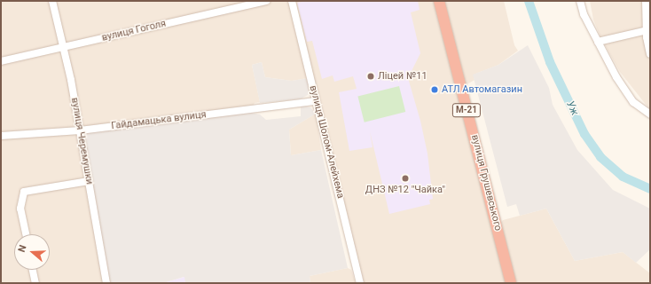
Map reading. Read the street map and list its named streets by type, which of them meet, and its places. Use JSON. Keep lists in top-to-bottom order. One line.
{"streets":{"highway":["М-21","вулиця Грушевського"],"street":["вулиця Гоголя","Гайдамацька вулиця","вулиця Черемушки","вулиця Шолом-Алейхема"]},"crossings":[["вулиця Гоголя","вулиця Черемушки"],["Гайдамацька вулиця","вулиця Черемушки"],["Гайдамацька вулиця","вулиця Шолом-Алейхема"]],"water":["Уж"],"places":["Ліцей №11","АТЛ Автомагазин","ДНЗ №12 \"Чайка\""],"north":"left"}
